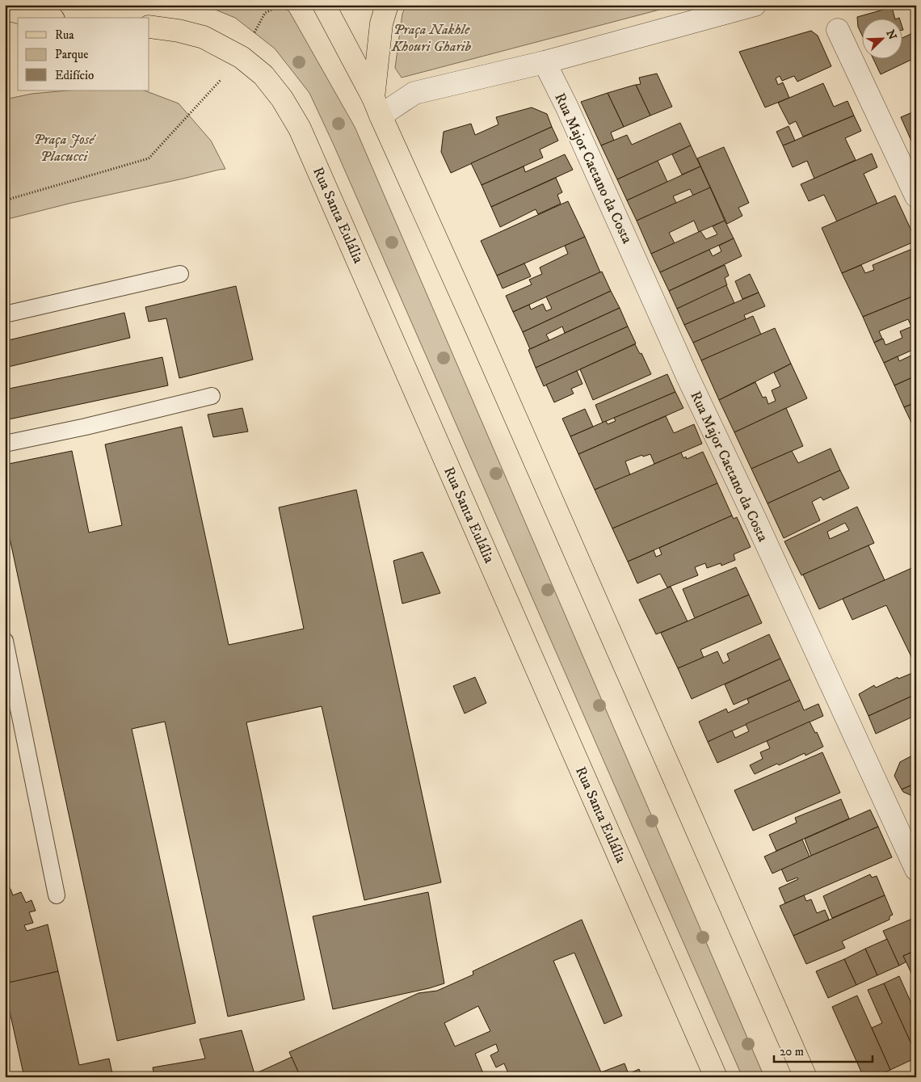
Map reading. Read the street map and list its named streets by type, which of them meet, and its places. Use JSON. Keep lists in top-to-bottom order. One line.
{"streets":{"main road":["Rua Santa Eulália"],"street":["Rua Major Caetano da Costa"]},"parks":["Praça Nakhle Khouri Gharib","Praça José Placucci"],"legend":["Rua","Parque","Edifício"],"scale_bar":"20 m","north":"top right"}
